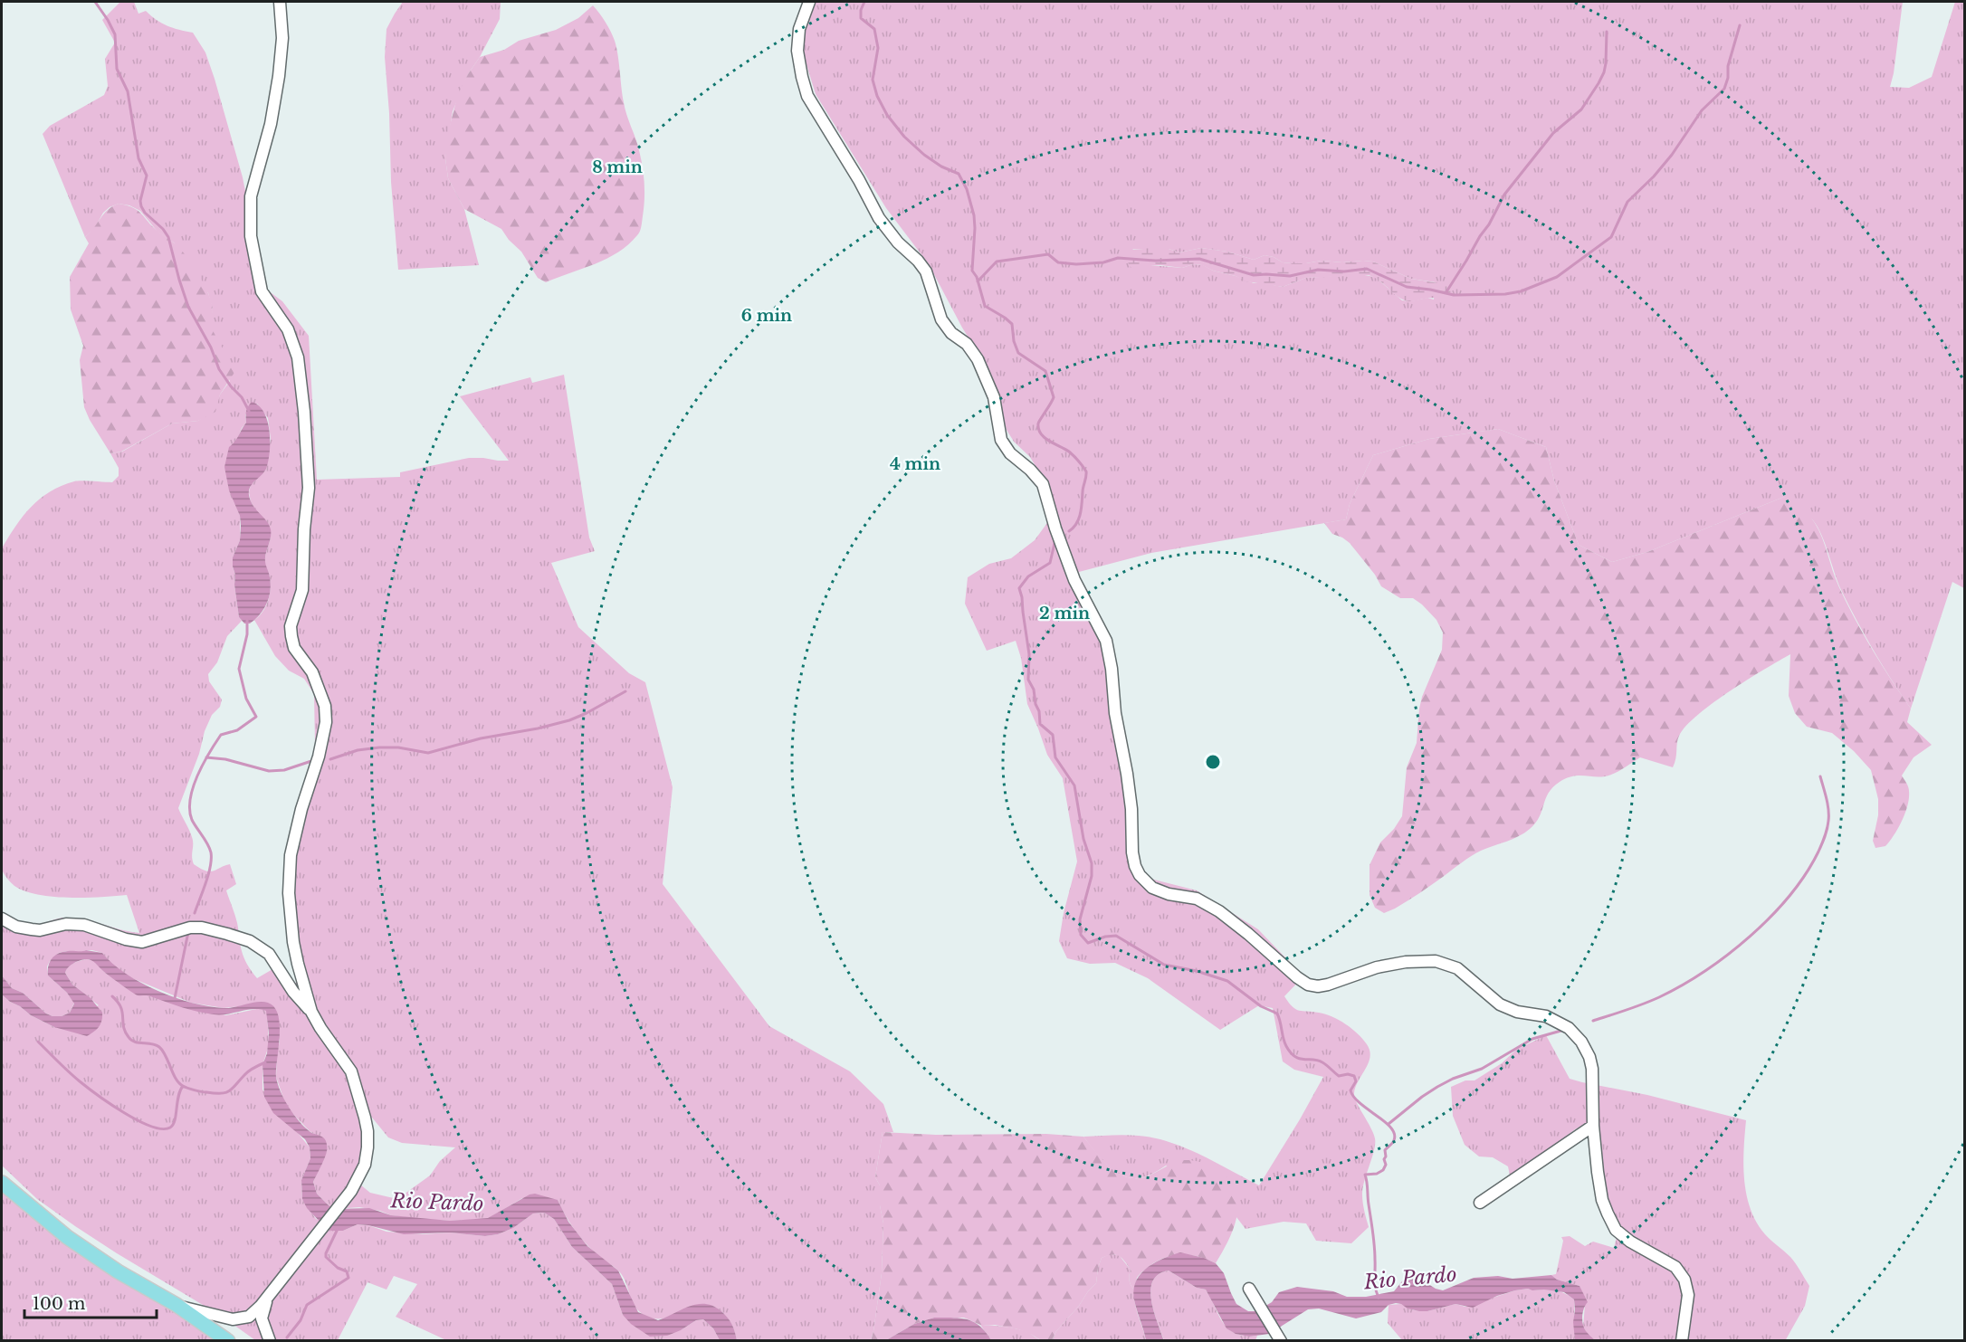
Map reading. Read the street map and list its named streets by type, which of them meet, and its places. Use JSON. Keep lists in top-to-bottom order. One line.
{"water":["Rio Pardo"],"scale_bar":"100 m","rings":["8 min","6 min","4 min","2 min"]}
